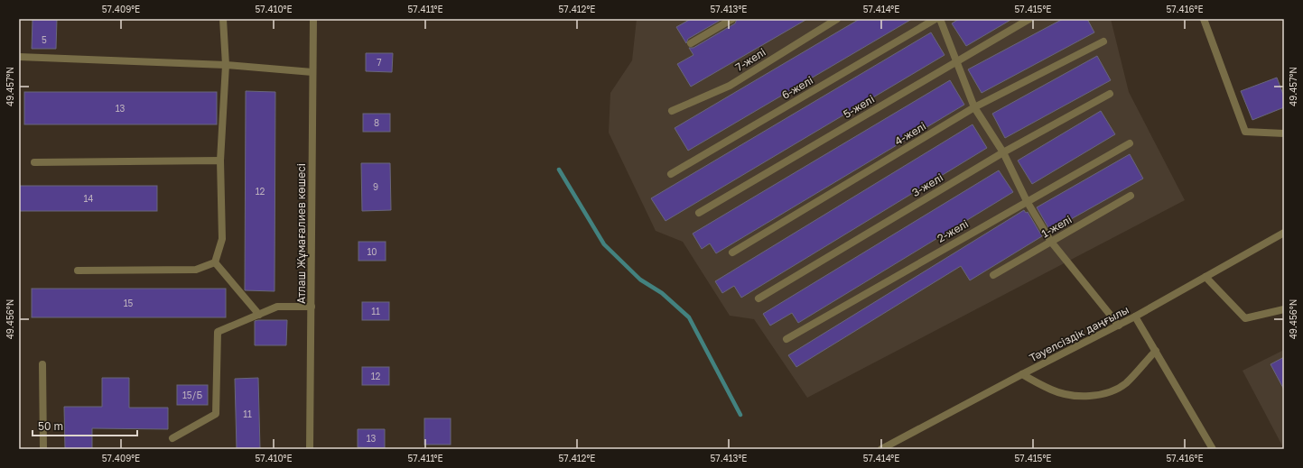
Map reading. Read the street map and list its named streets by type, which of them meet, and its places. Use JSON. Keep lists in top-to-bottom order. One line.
{"streets":{"street":["7-желі","6-желі","5-желі","4-желі","3-желі","1-желі","2-желі","Атлаш Жұмағалиев көшесі","Тәуелсіздік даңғылы"]},"house_numbers":["5","7","13","8","9","12","14","10","15","11","12","15/Б","11","13"],"scale_bar":"50 m","coordinates":["57.409°E","57.410°E","57.411°E","57.412°E","57.413°E","57.414°E","57.415°E","57.416°E","49.457°N","49.456°N"]}
